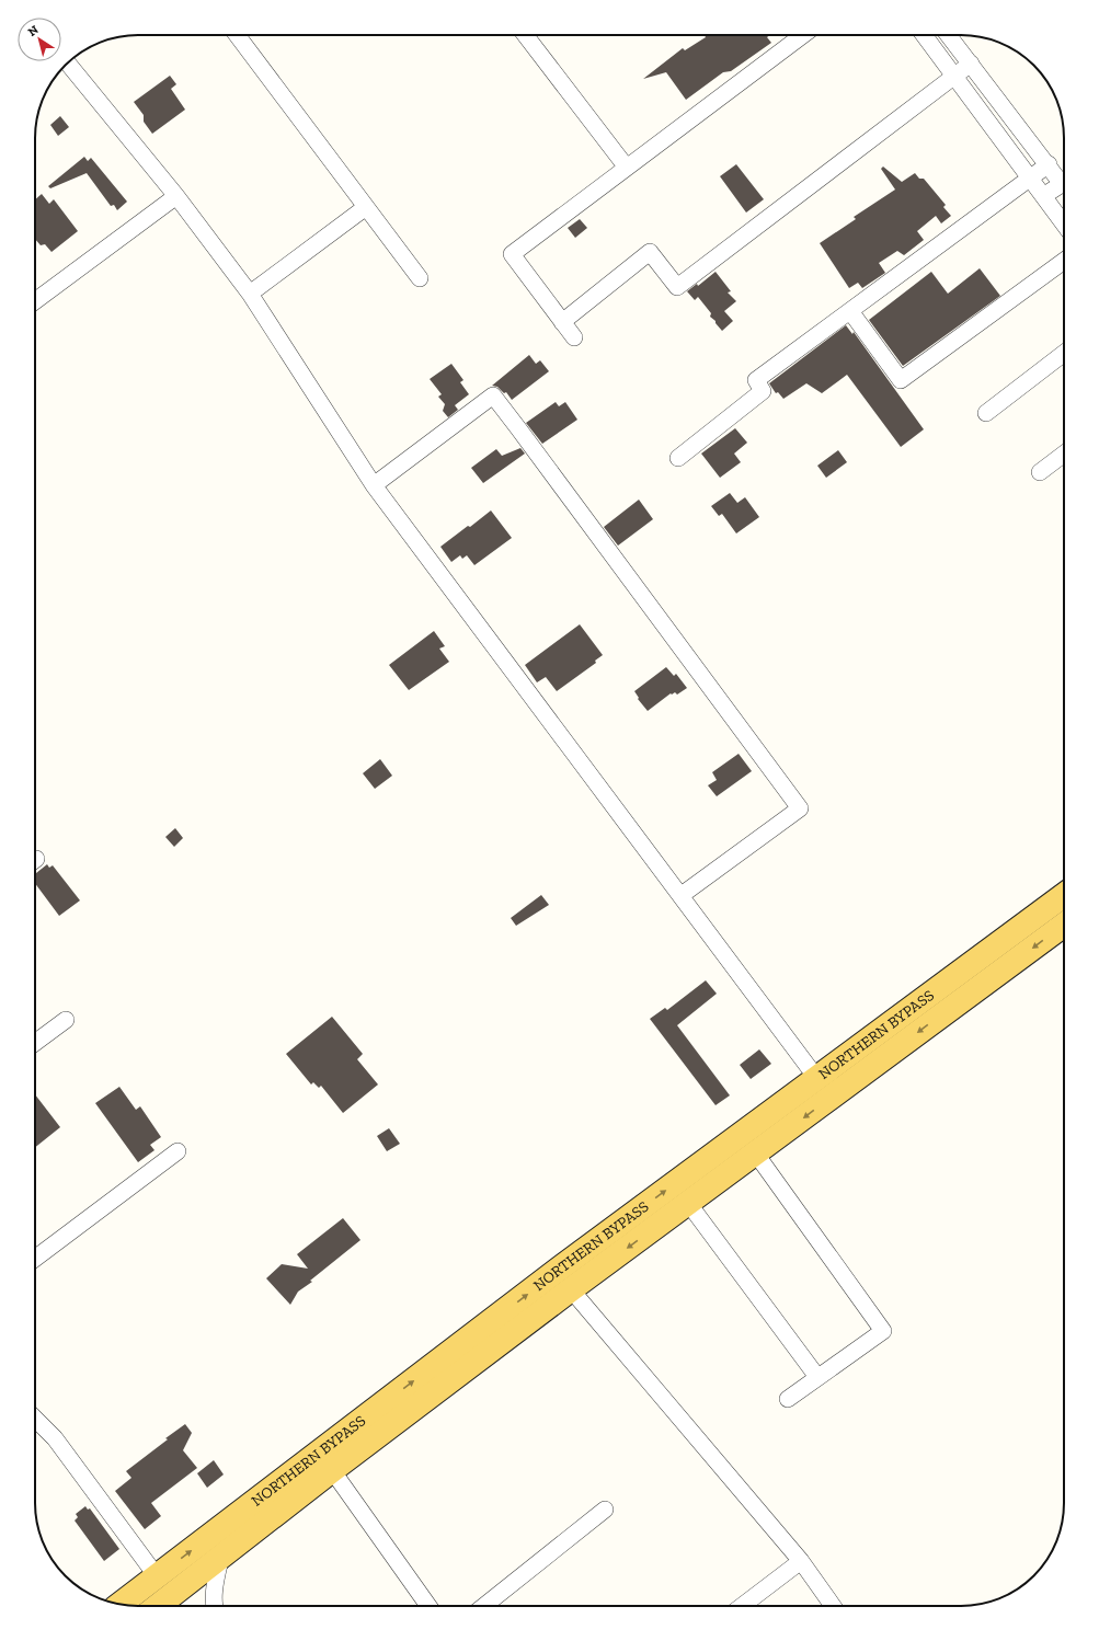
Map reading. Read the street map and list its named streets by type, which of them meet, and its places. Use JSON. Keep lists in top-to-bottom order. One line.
{"streets":{"main road":["NORTHERN BYPASS"]},"north":"top left"}
